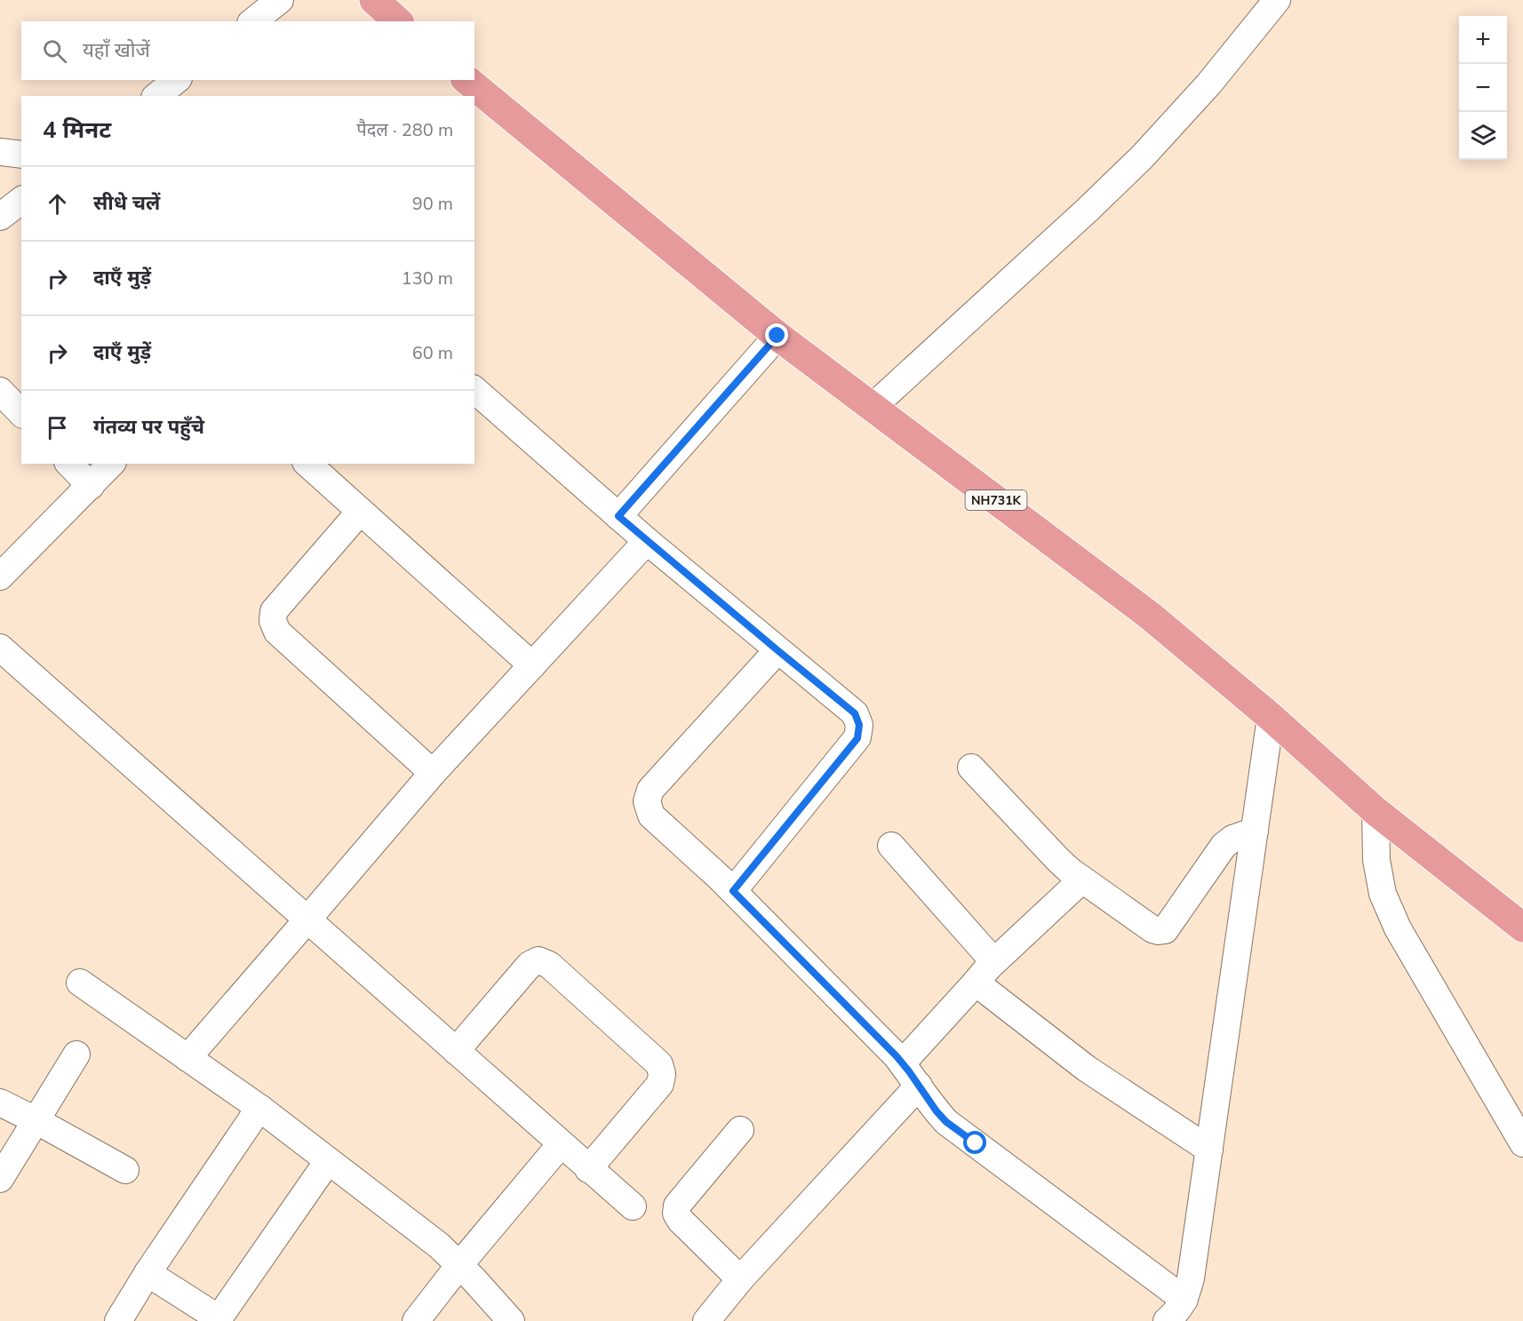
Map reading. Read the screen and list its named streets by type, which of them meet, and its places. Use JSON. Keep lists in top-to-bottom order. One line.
{"streets":{"highway":["NH731K"]},"page":{"map_buttons":["+","−"],"search":"यहाँ खोजें","heading":["4 मिनट","पैदल · 280 m"],"list":[["सीधे चलें","90 m"],["दाएँ मुड़ें","130 m"],["दाएँ मुड़ें","60 m"],"गंतव्य पर पहुँचे"]}}
